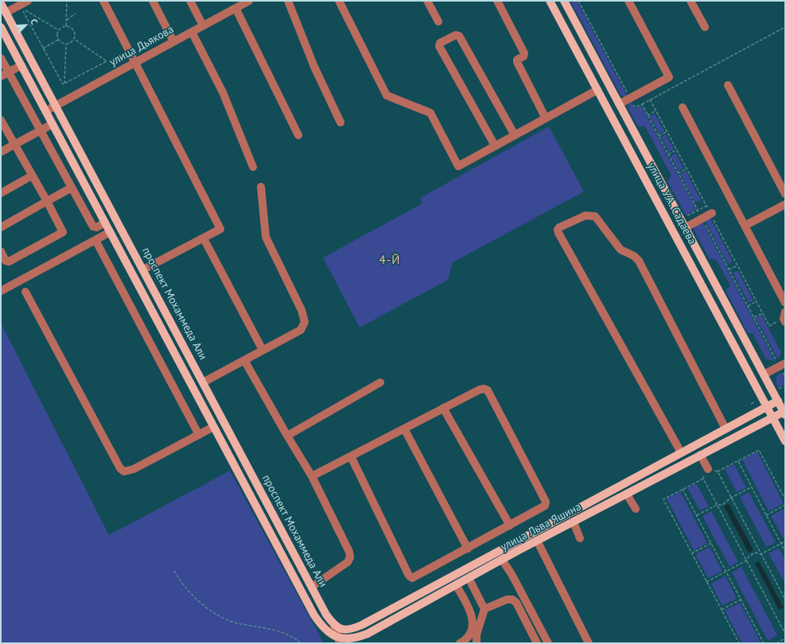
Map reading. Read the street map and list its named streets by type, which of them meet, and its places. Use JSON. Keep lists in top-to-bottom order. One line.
{"streets":{"main road":["улица У.А. Садаева","проспект Мохаммеда Али","улица Льва Яшина"],"street":["улица Дьякова"]},"crossings":[["улица Дьякова","проспект Мохаммеда Али"],["улица У.А. Садаева","улица Льва Яшина"],["проспект Мохаммеда Али","улица Льва Яшина"]],"districts":["4-Й"],"north":"top right"}
